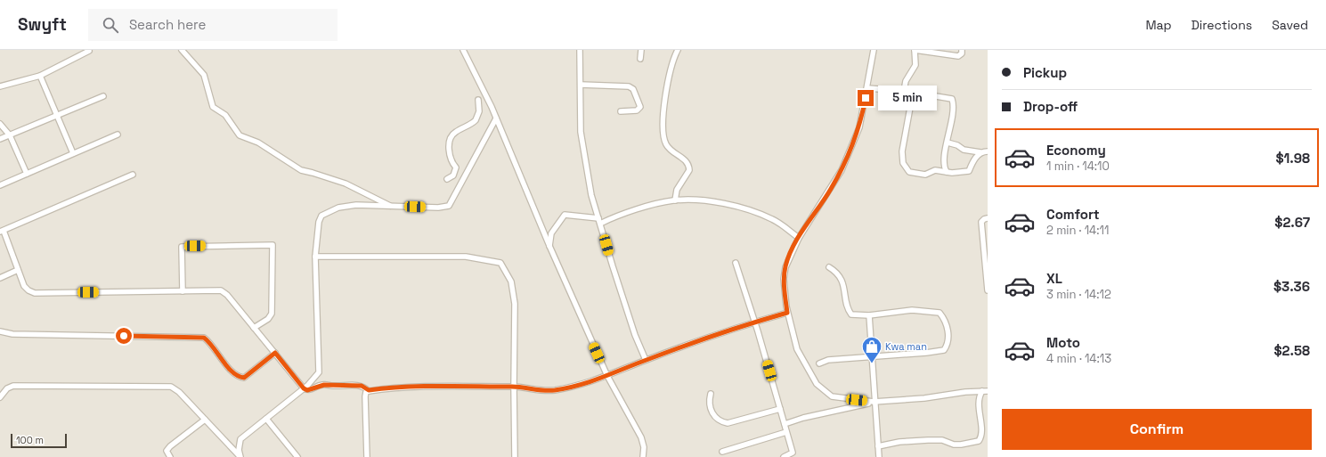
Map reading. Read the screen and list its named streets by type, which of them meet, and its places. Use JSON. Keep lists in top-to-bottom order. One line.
{"places":{"shop":["Kwa man"]},"scale_bar":"100 m","page":{"header":"Swyft","search":"Search here","nav":["Map","Directions","Saved"],"banner":["Pickup","Drop-off"],"bubble":"5 min","list":[{"name":"Economy","note":"1 min · 14:10","value":"$1.98"},{"name":"Comfort","note":"2 min · 14:11","value":"$2.67"},{"name":"XL","note":"3 min · 14:12","value":"$3.36"},{"name":"Moto","note":"4 min · 14:13","value":"$2.58"}],"buttons":"Confirm","scale":"100 m"}}
